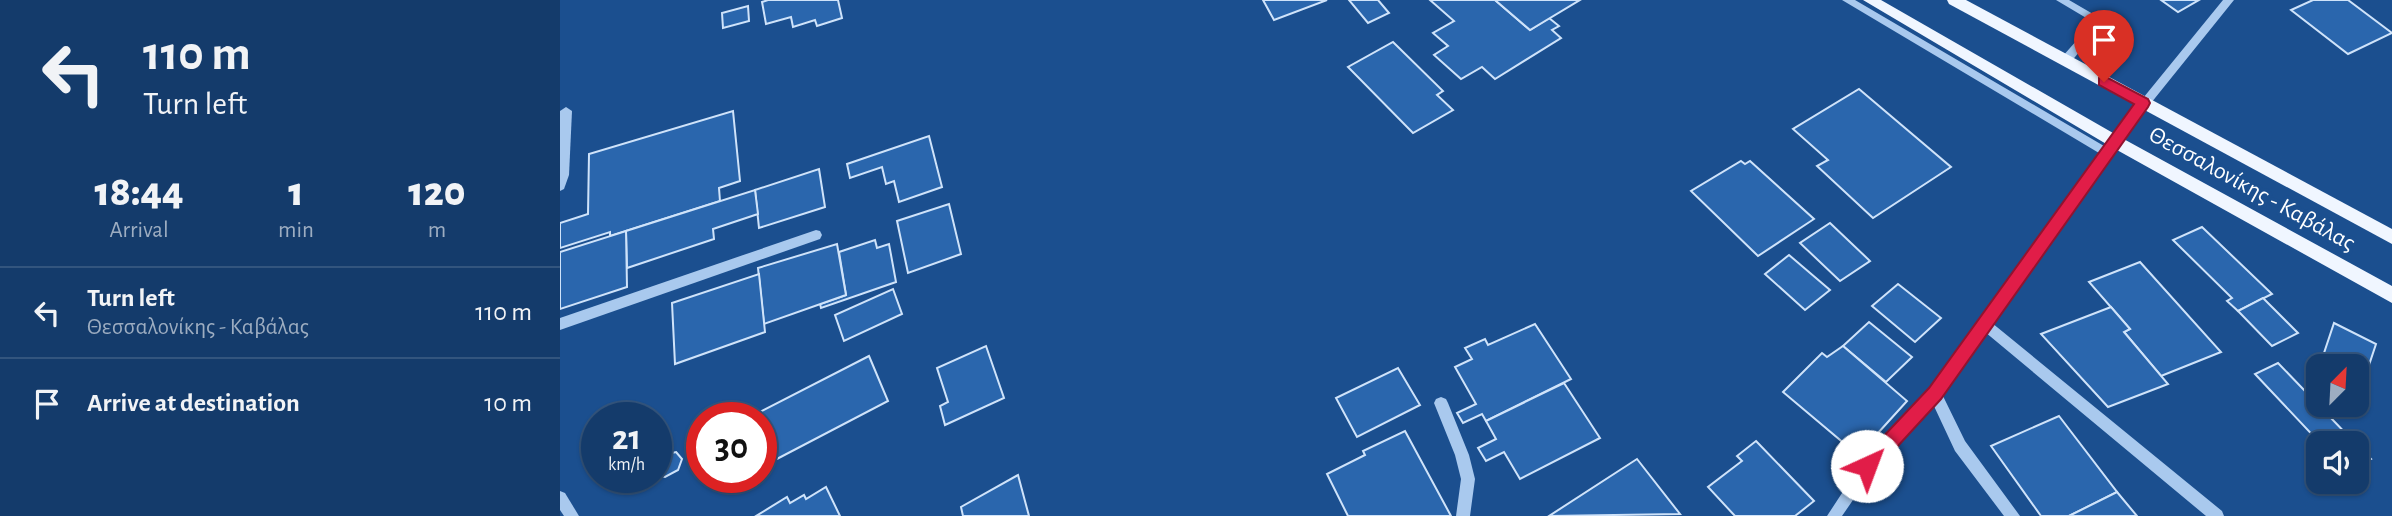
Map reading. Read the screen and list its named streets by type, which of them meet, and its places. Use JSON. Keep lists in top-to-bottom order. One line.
{"streets":{"main road":["Θεσσαλονίκης - Καβάλας"]},"north":"top right","page":{"turn":["110 m","Turn left"],"eta":["18:44","Arrival","1","min","120","m"],"list":[{"name":"Turn left","note":"Θεσσαλονίκης - Καβάλας","value":"110 m"},{"name":"Arrive at destination","value":"10 m"}],"speed":"21 km/h","limit":"30"}}
